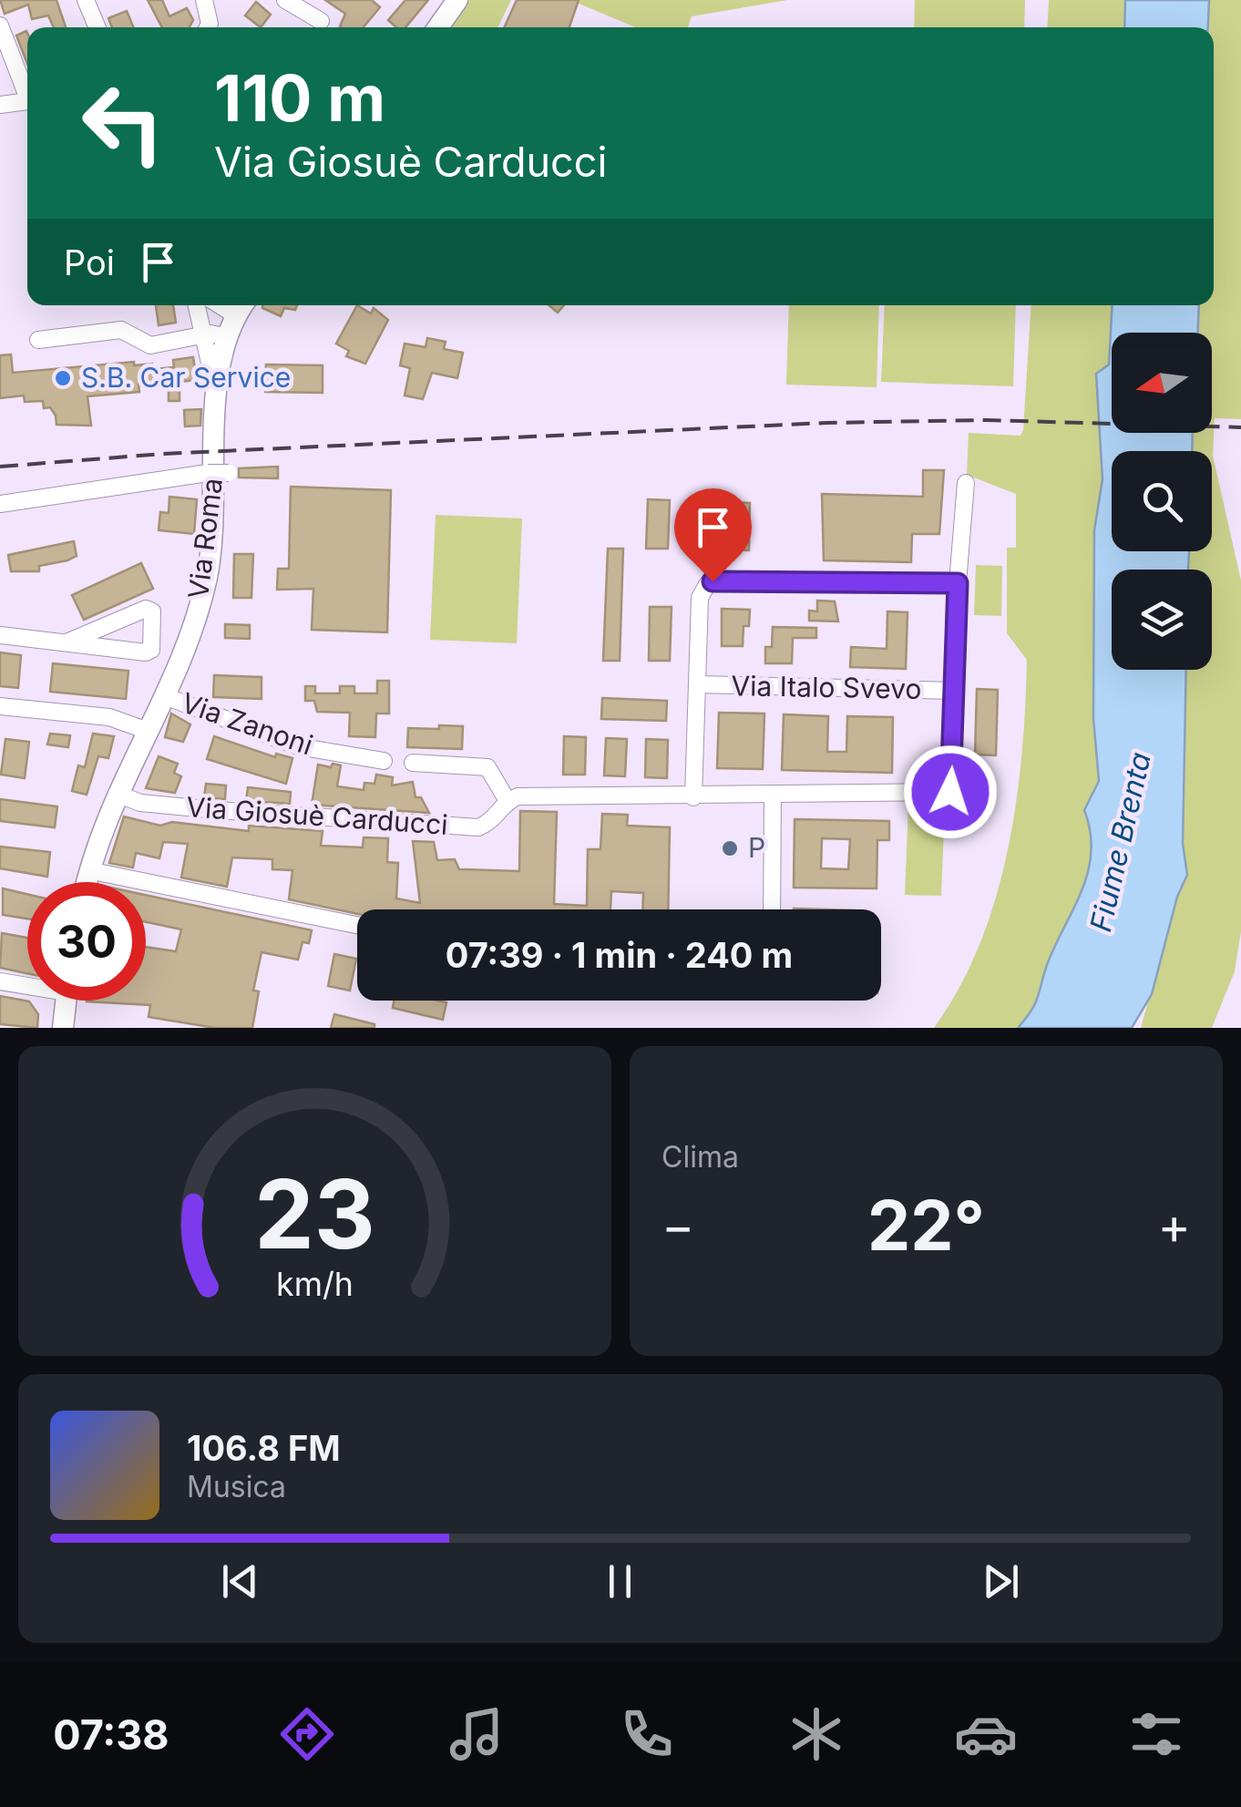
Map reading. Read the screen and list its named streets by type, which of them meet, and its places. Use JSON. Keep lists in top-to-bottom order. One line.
{"streets":{"main road":["Via Roma"],"street":["Via Italo Svevo","Via Zanoni","Via Giosuè Carducci"]},"crossings":[["Via Roma","Via Zanoni"],["Via Roma","Via Giosuè Carducci"]],"water":["Fiume Brenta"],"places":["S.B. Car Service","P"],"north":"left","page":{"turn":["110 m","Via Giosuè Carducci"],"then":"Poi","limit":"30","trip":"07:39 · 1 min · 240 m","tile":"Clima","heat":["−","22°","+"],"song":["106.8 FM","Musica"],"tabs":"07:38","gauge":["23","km/h"]}}
